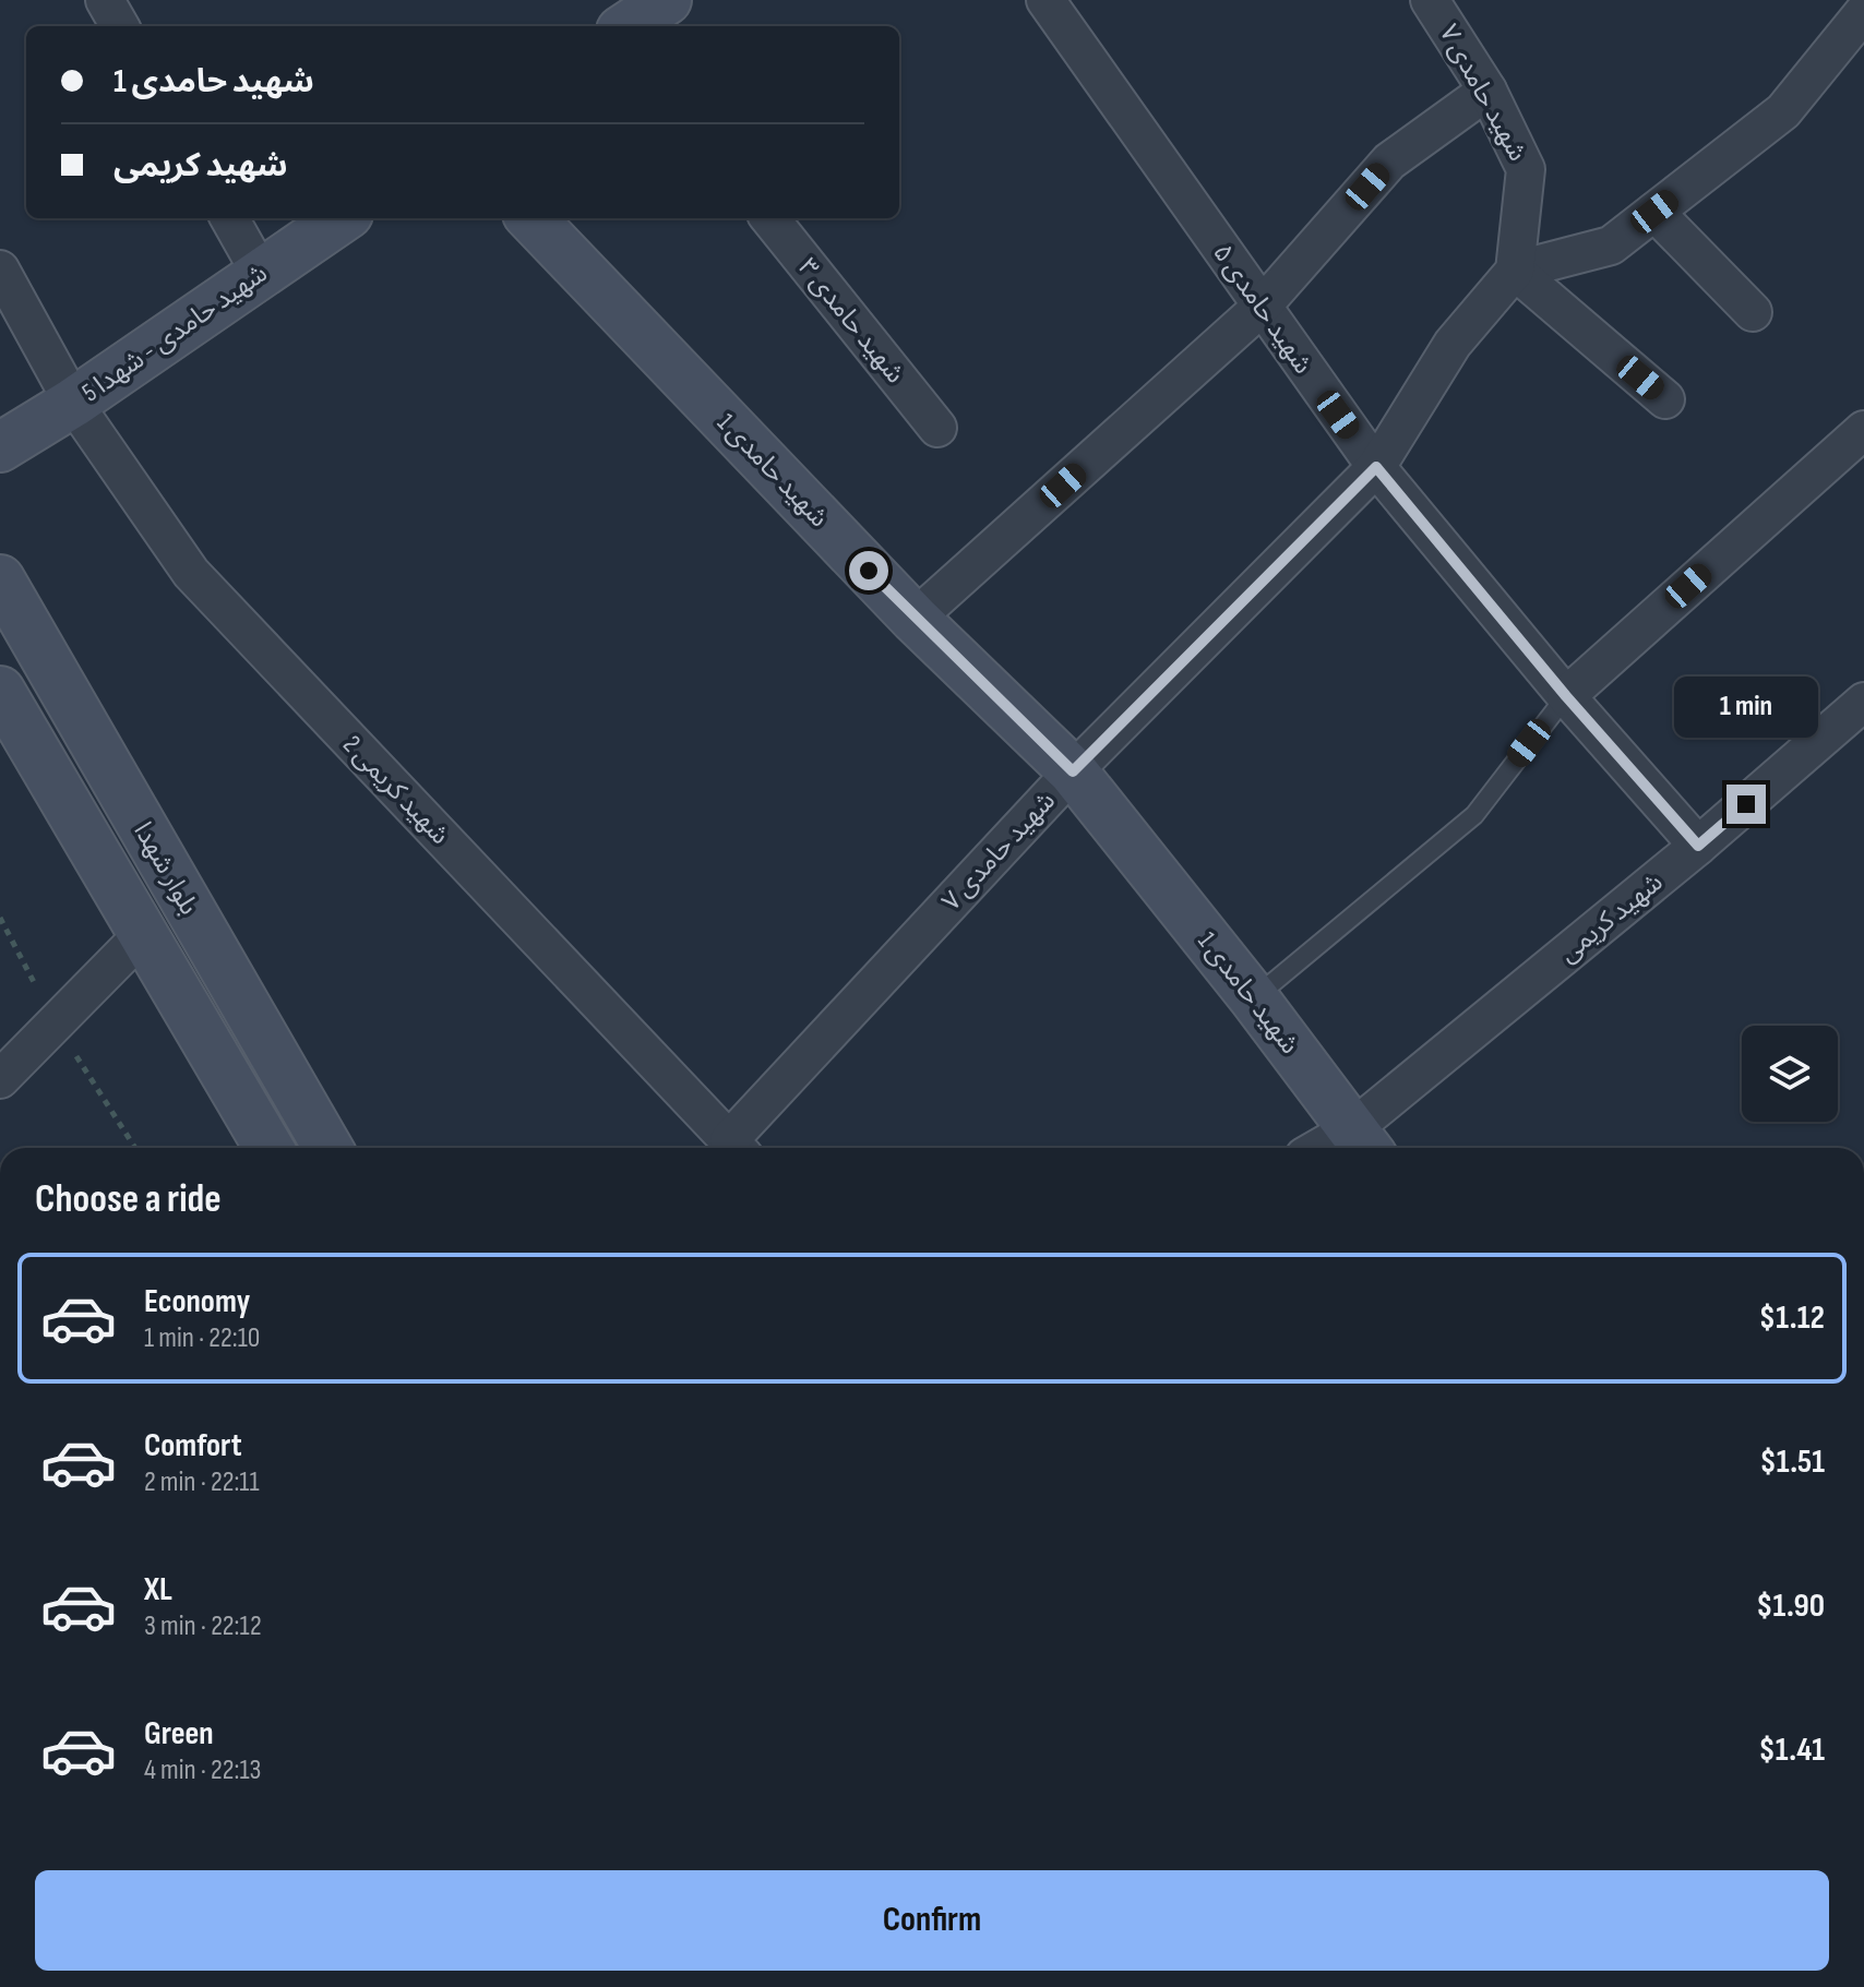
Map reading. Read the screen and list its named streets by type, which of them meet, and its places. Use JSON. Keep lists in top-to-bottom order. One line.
{"streets":{"street":["شهید حامدی ۷","شهید حامدی ۵","شهید حامدی ۳","شهید حامدی - شهدا 5","شهيد حامدی 1","شهيد کريمی 2","بلوار شهدا","شهید کریمی"]},"crossings":[["شهید حامدی ۷","شهید حامدی ۵"],["شهید حامدی ۷","شهيد حامدی 1"],["شهید حامدی ۷","شهيد کريمی 2"],["شهید حامدی ۵","شهید کریمی"],["شهید حامدی - شهدا 5","شهيد کريمی 2"],["شهيد حامدی 1","شهید کریمی"]],"page":{"banner":["شهيد حامدی 1","شهید کریمی"],"bubble":"1 min","heading":"Choose a ride","list":[{"name":"Economy","note":"1 min · 22:10","value":"$1.12"},{"name":"Comfort","note":"2 min · 22:11","value":"$1.51"},{"name":"XL","note":"3 min · 22:12","value":"$1.90"},{"name":"Green","note":"4 min · 22:13","value":"$1.41"}],"buttons":"Confirm"}}
